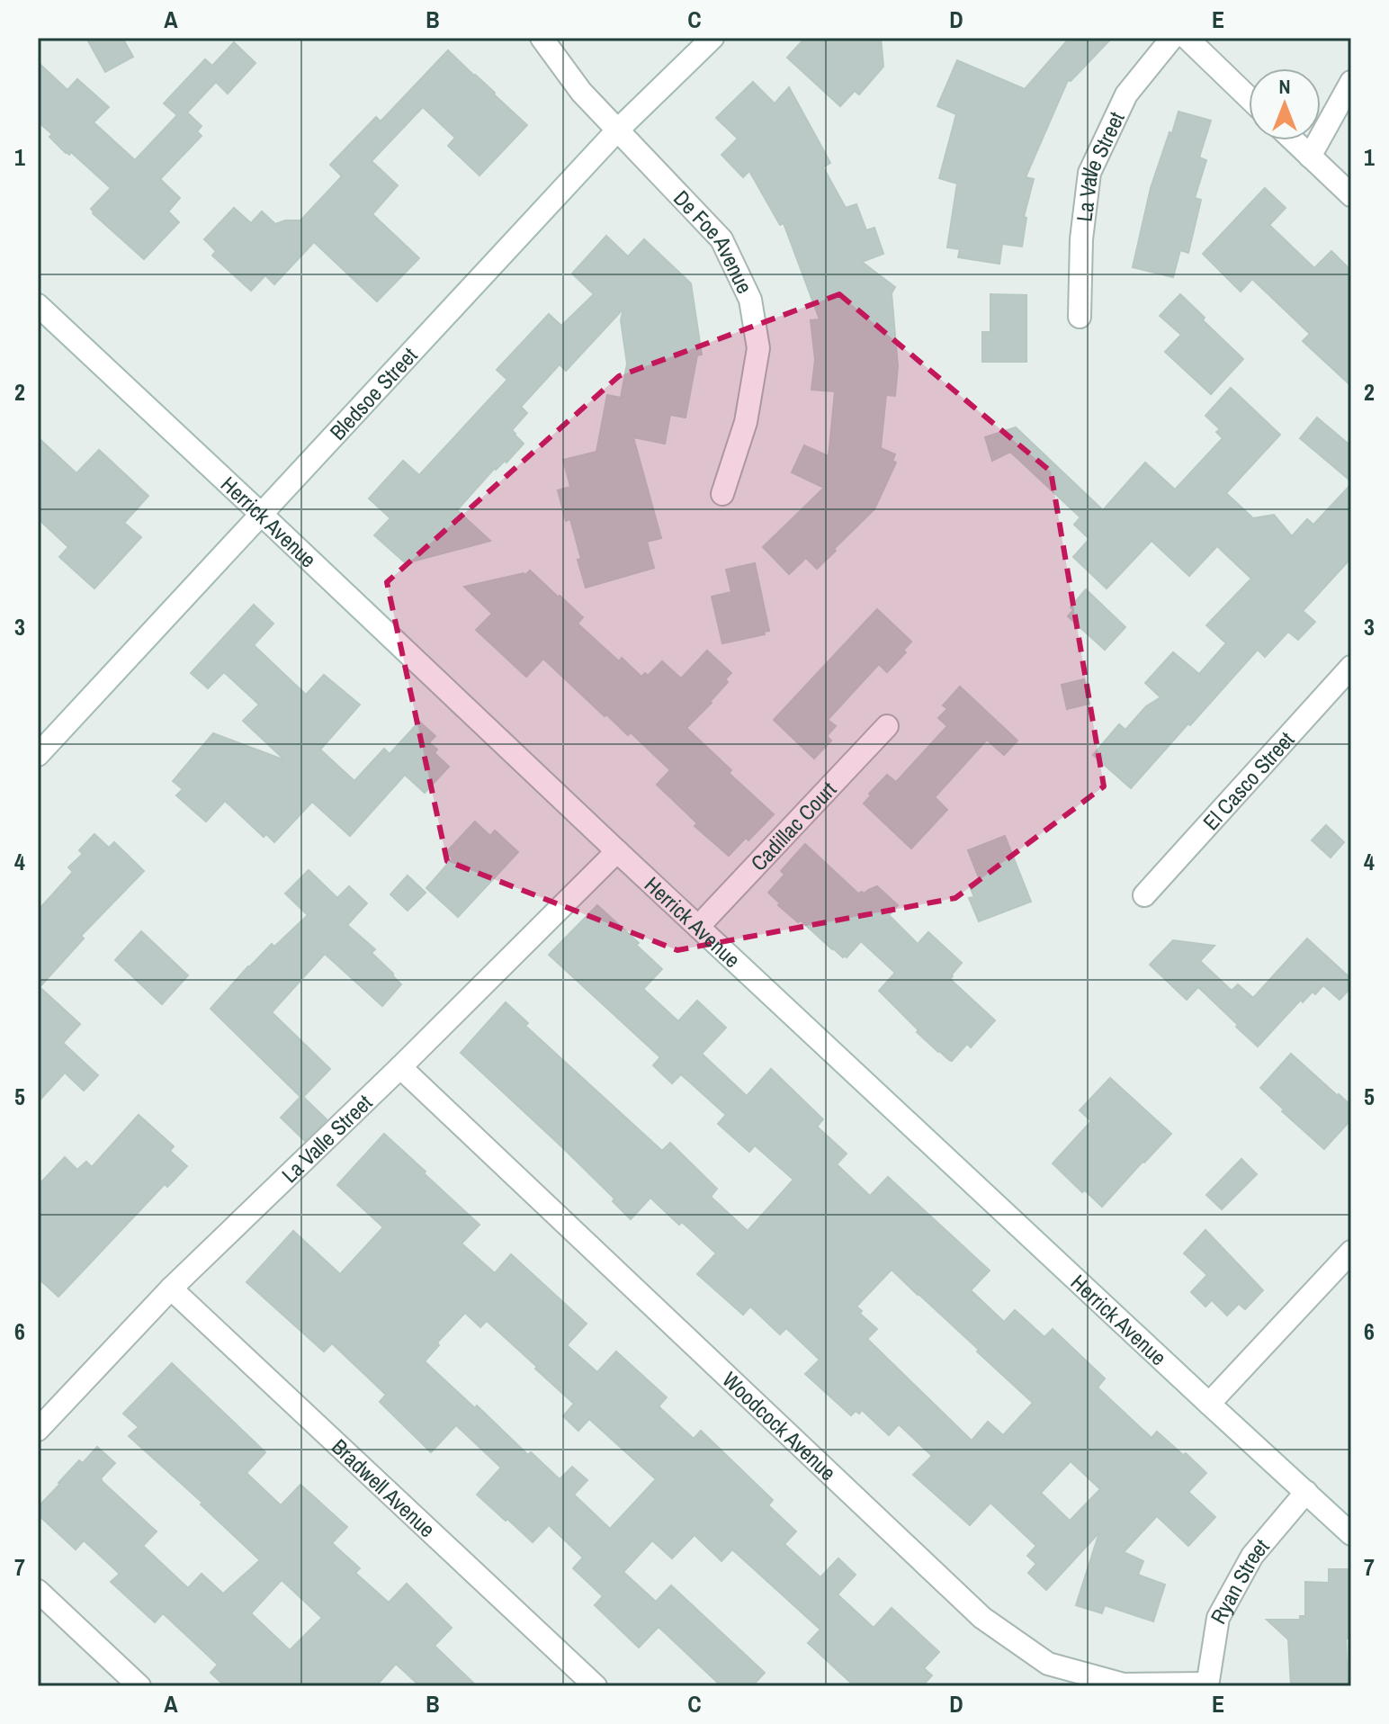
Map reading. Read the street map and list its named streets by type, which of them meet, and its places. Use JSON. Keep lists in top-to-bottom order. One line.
{"streets":{"street":["La Valle Street","De Foe Avenue","Bledsoe Street","Herrick Avenue","El Casco Street","Cadillac Court","Woodcock Avenue","Bradwell Avenue","Ryan Street"]},"crossings":[["La Valle Street","Herrick Avenue"],["La Valle Street","Woodcock Avenue"],["La Valle Street","Bradwell Avenue"],["De Foe Avenue","Bledsoe Street"],["Bledsoe Street","Herrick Avenue"],["Herrick Avenue","Cadillac Court"],["Herrick Avenue","Ryan Street"],["Woodcock Avenue","Ryan Street"]],"north":"top","grid":{"columns":["A","B","C","D","E"],"rows":["1","2","3","4","5","6","7"]}}
